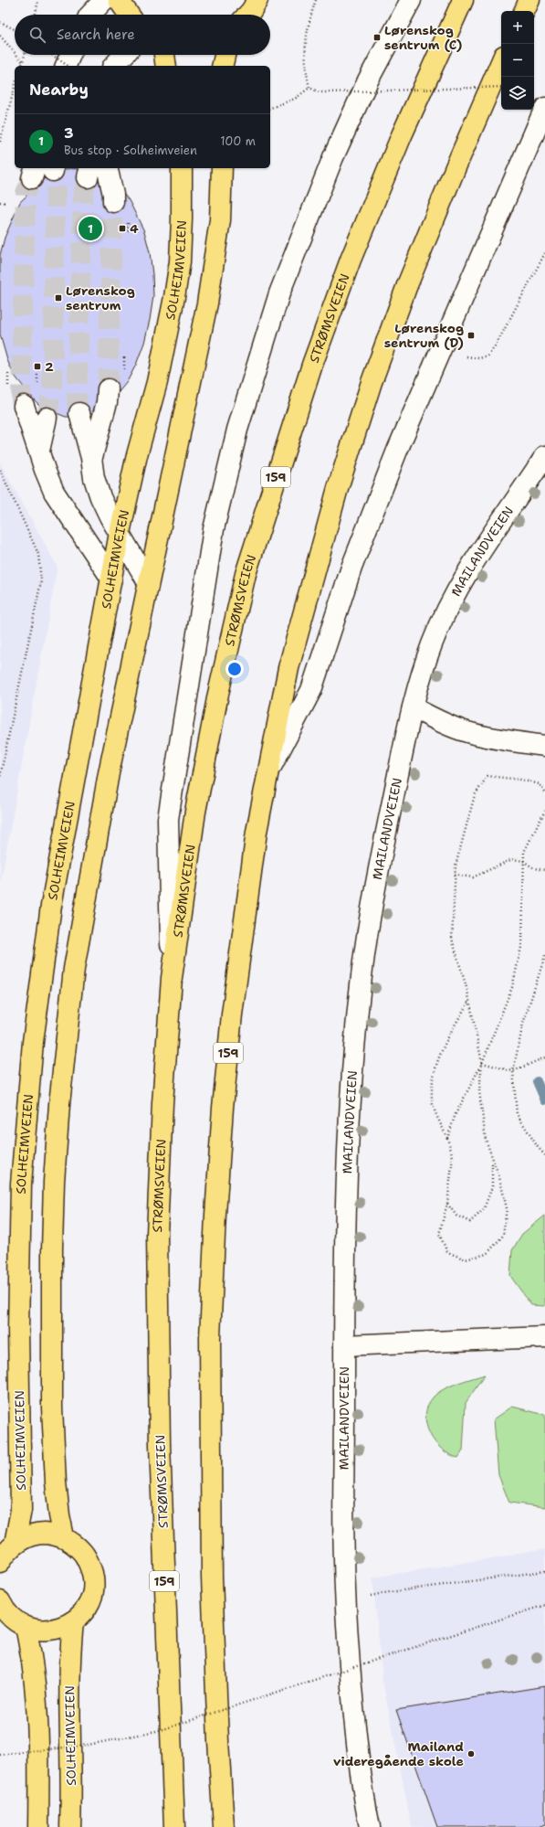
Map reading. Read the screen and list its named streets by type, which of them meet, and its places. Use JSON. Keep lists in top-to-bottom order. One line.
{"streets":{"main road":["SOLHEIMVEIEN","STRØMSVEIEN","159"],"street":["MAILANDVEIEN"]},"places":{"transit":["Lørenskog sentrum (C)","4","Lørenskog sentrum","Lørenskog sentrum (D)","2"],"other":["Mailand videregående skole"]},"page":{"map_buttons":["+","−"],"search":"Search here","heading":"Nearby","list":[{"mark":"1","name":"3","note":"Bus stop · Solheimveien","value":"100 m"}],"pins":"1"}}
